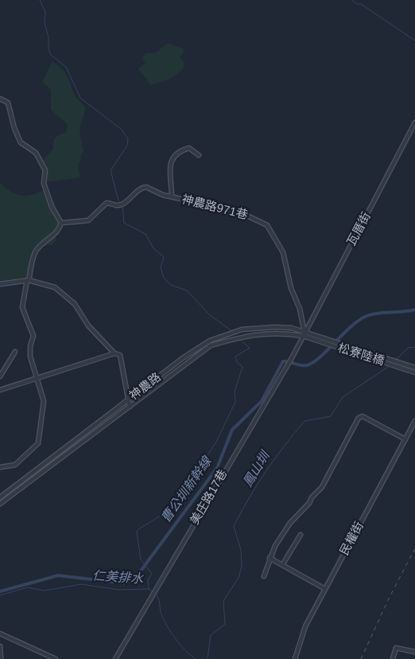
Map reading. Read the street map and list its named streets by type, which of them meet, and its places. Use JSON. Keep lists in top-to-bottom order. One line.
{"streets":{"street":["神農路971巷","瓦厝街","松寮陸橋","神農路","美庄路17巷","民權街"]},"crossings":[["神農路971巷","瓦厝街"],["神農路971巷","神農路"],["神農路971巷","美庄路17巷"],["瓦厝街","神農路"],["瓦厝街","美庄路17巷"],["松寮陸橋","神農路"],["神農路","美庄路17巷"]],"water":["鳳山圳","曹公圳新幹線","仁美排水"]}
